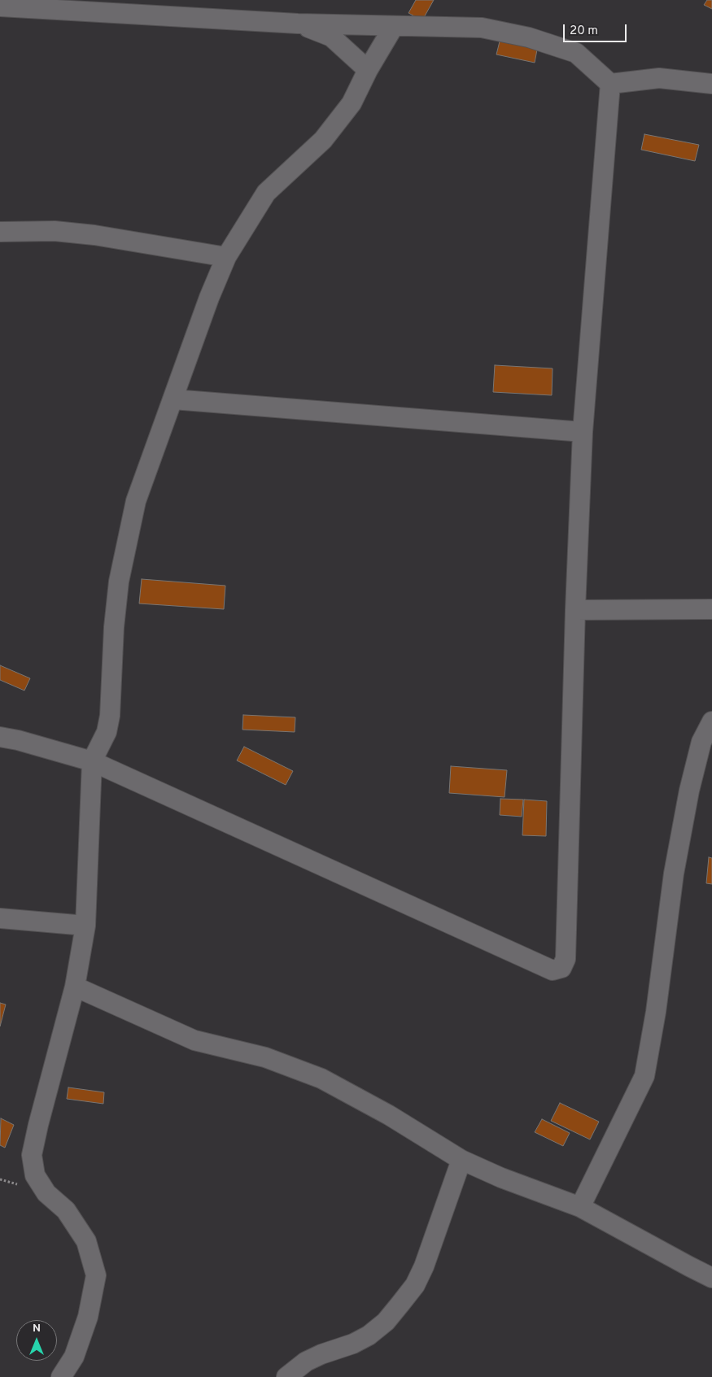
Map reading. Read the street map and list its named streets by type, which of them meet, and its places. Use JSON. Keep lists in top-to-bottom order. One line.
{"scale_bar":"20 m","north":"top"}
